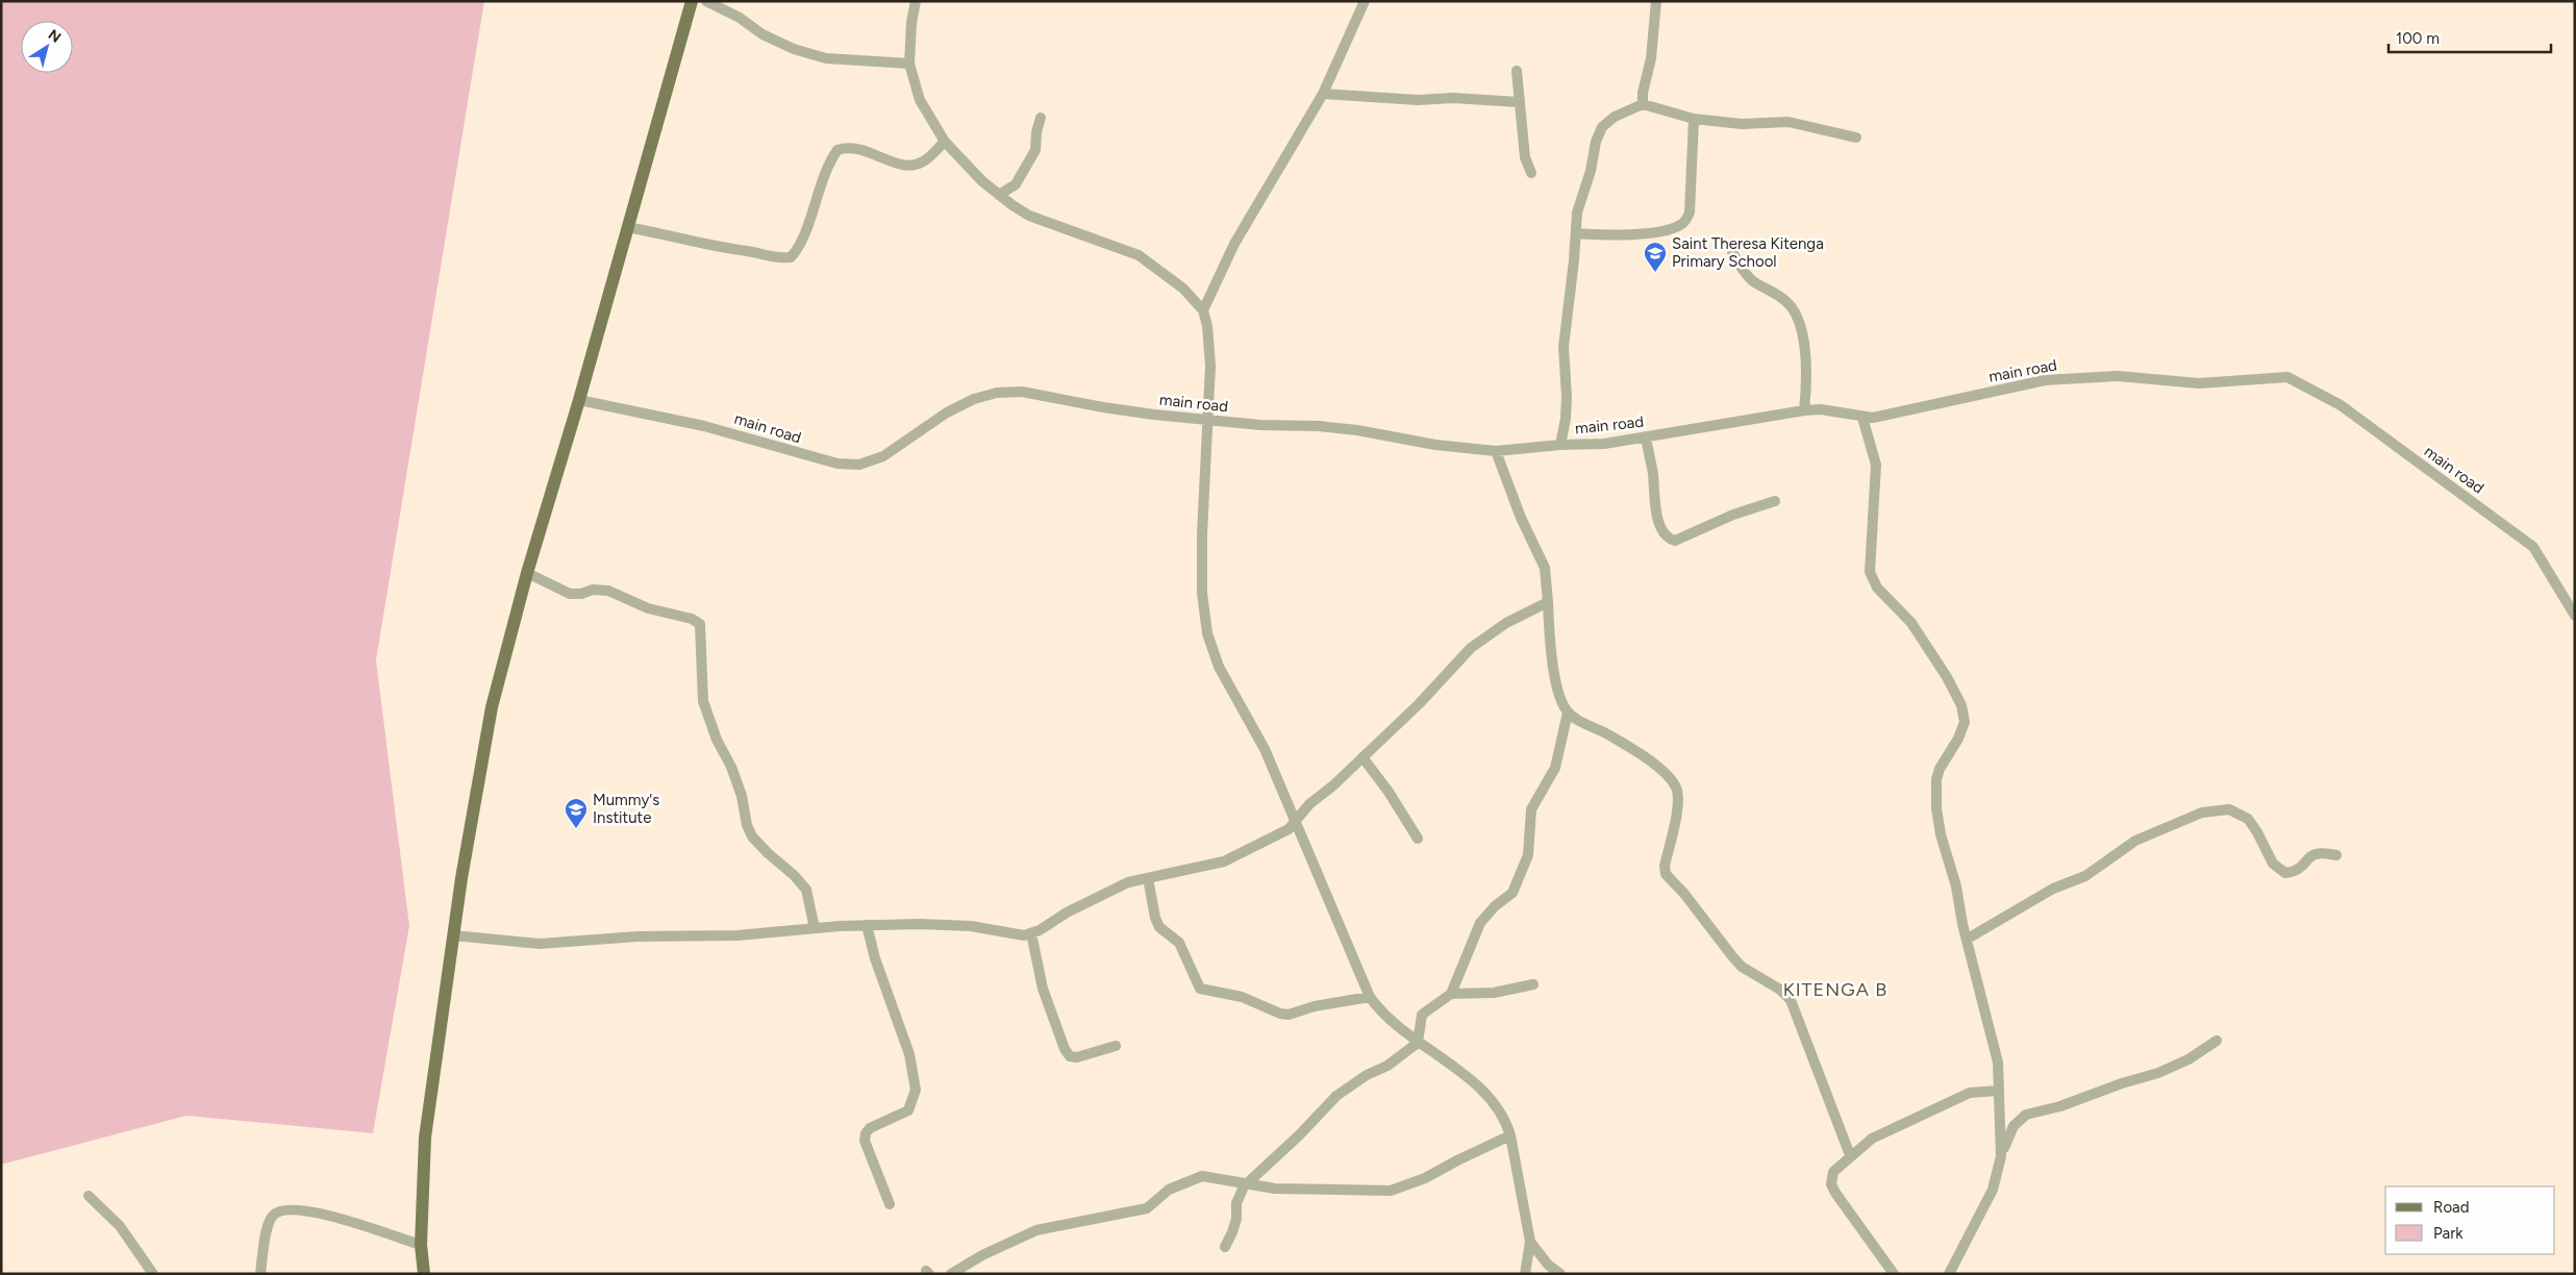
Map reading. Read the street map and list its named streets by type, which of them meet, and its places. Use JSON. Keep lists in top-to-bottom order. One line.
{"streets":{"street":["main road"]},"districts":["KITENGA B"],"places":{"school or university":["Saint Theresa Kitenga Primary School","Mummy's Institute"]},"legend":["Road","Park"],"scale_bar":"100 m","north":"top right"}
